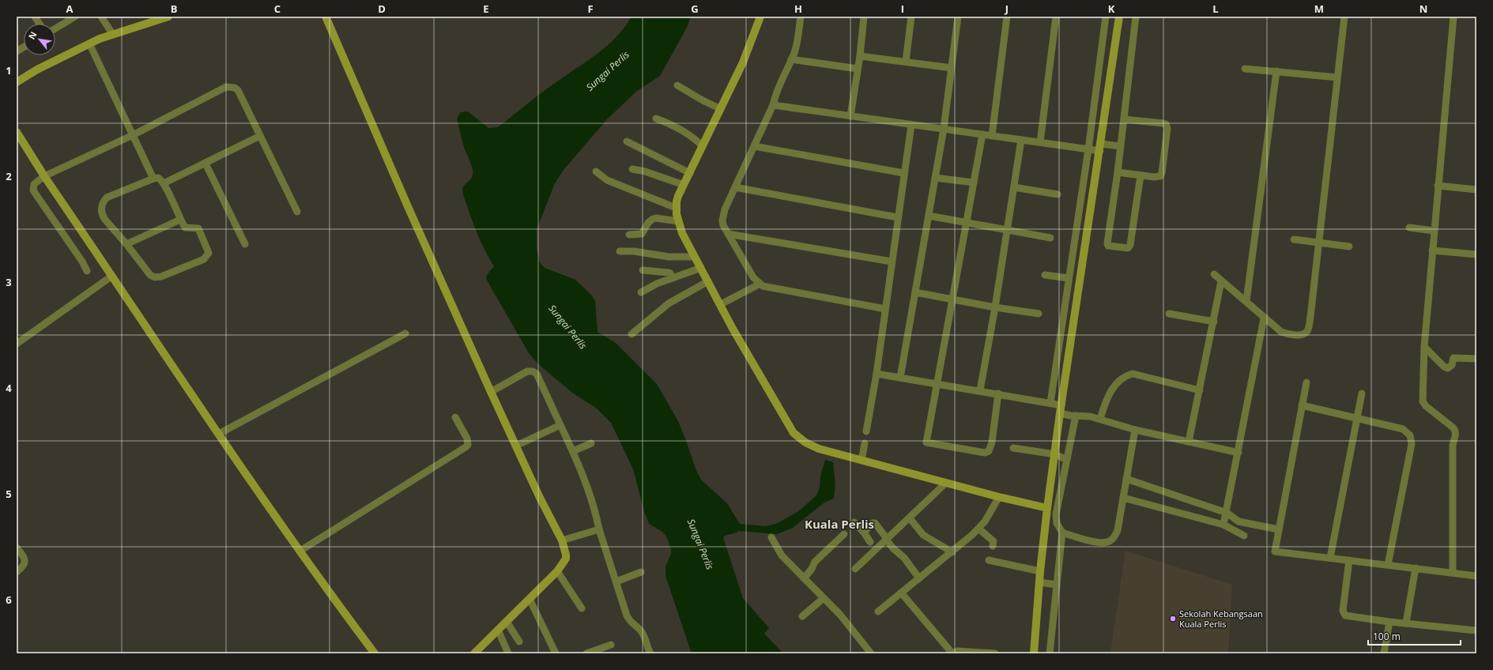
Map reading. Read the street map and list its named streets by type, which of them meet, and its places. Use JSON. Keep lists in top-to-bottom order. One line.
{"districts":["Kuala Perlis"],"water":["Sungai Perlis"],"places":["Sekolah Kebangsaan Kuala Perlis"],"scale_bar":"100 m","north":"top left","grid":{"columns":["A","B","C","D","E","F","G","H","I","J","K","L","M","N"],"rows":["1","2","3","4","5","6"]}}
